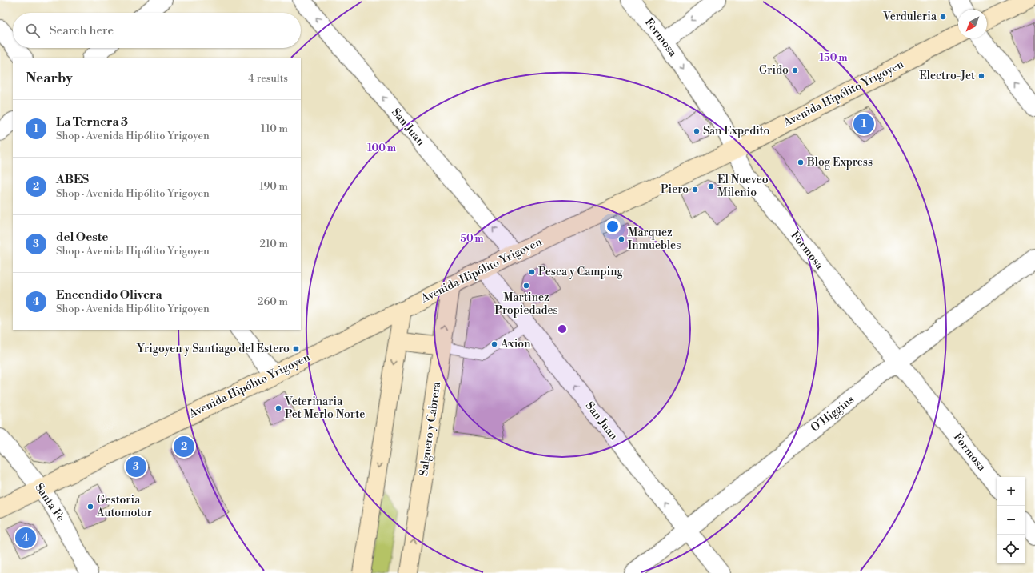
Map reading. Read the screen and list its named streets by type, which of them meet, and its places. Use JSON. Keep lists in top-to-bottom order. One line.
{"streets":{"main road":["Avenida Hipólito Yrigoyen","Salguero y Cabrera"],"street":["Formosa","San Juan","O´Higgins","Santa Fe"]},"crossings":[["Formosa","Avenida Hipólito Yrigoyen"],["Formosa","O´Higgins"],["Avenida Hipólito Yrigoyen","San Juan"],["Avenida Hipólito Yrigoyen","Salguero y Cabrera"],["Avenida Hipólito Yrigoyen","Santa Fe"],["San Juan","O´Higgins"]],"one_way":["San Juan"],"places":{"other":["Verduleria","Grido","Electro-Jet","San Expedito","Blog Express","El Nueveo Milenio","Piero","Marquez Inmuebles","Pesca y Camping","Martinez Propiedades","Axion","Veterinaria Pet Merlo Norte","Gestoria Automotor"],"transit":["Yrigoyen y Santiago del Estero"]},"north":"bottom left","page":{"search":"Search here","heading":["Nearby","4 results"],"list":[{"mark":"1","name":"La Ternera 3","note":"Shop · Avenida Hipólito Yrigoyen","value":"110 m"},{"mark":"2","name":"ABES","note":"Shop · Avenida Hipólito Yrigoyen","value":"190 m"},{"mark":"3","name":"del Oeste","note":"Shop · Avenida Hipólito Yrigoyen","value":"210 m"},{"mark":"4","name":"Encendido Olivera","note":"Shop · Avenida Hipólito Yrigoyen","value":"260 m"}],"pins":["1","2","3","4"],"map_buttons":["+","−"]},"rings":["150 m","100 m","50 m"]}
